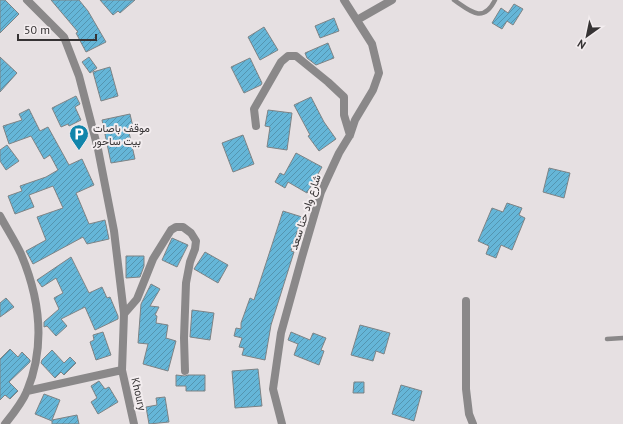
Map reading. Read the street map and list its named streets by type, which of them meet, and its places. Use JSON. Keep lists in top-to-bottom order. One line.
{"streets":{"street":["شارع واد حنا سعد","Khoury"]},"places":{"parking":["موقف باصات بيت ساحور"]},"scale_bar":"50 m","north":"bottom left"}
